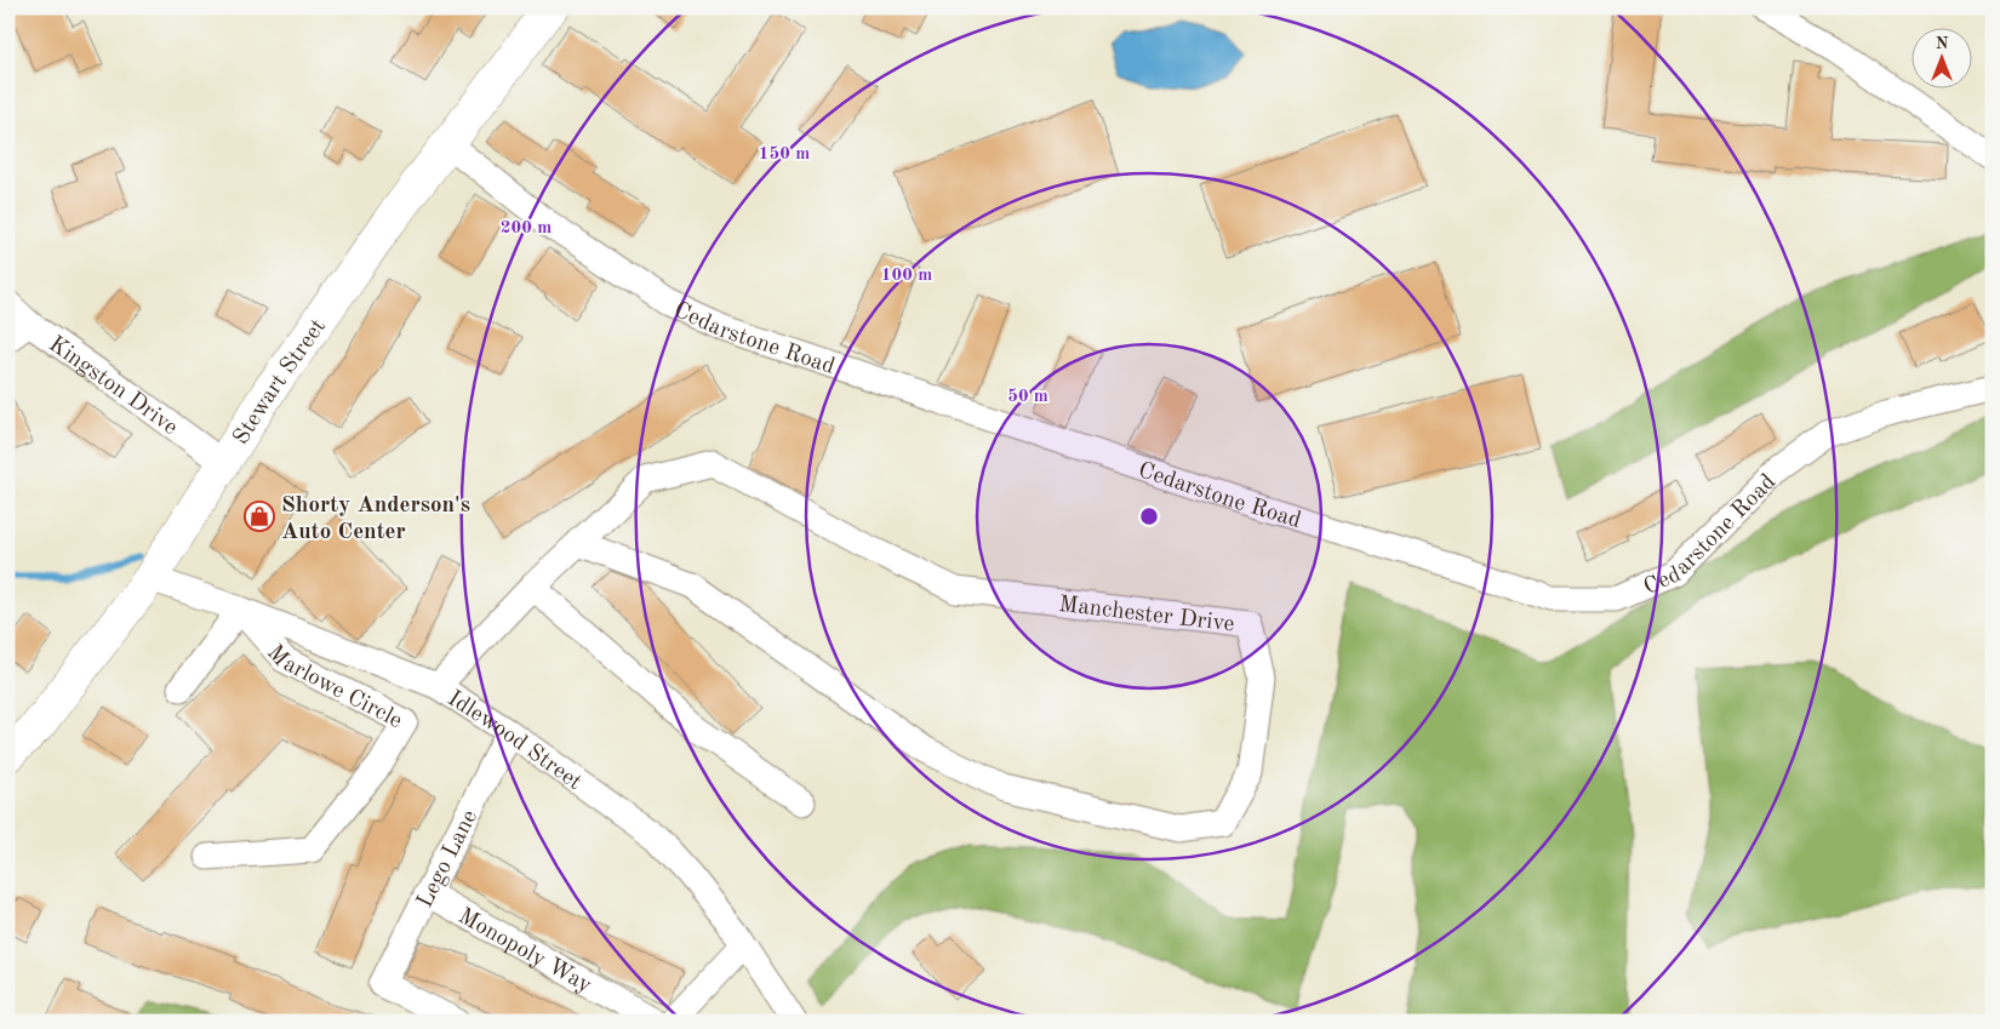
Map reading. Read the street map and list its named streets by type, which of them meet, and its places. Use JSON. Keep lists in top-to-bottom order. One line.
{"streets":{"street":["Cedarstone Road","Stewart Street","Kingston Drive","Manchester Drive","Marlowe Circle","Idlewood Street","Lego Lane","Monopoly Way"]},"crossings":[["Cedarstone Road","Stewart Street"],["Stewart Street","Kingston Drive"],["Stewart Street","Idlewood Street"],["Manchester Drive","Idlewood Street"],["Marlowe Circle","Idlewood Street"],["Idlewood Street","Lego Lane"],["Lego Lane","Monopoly Way"]],"places":{"shop":["Shorty Anderson's Auto Center"]},"north":"top","rings":["150 m","200 m","100 m","50 m"]}
